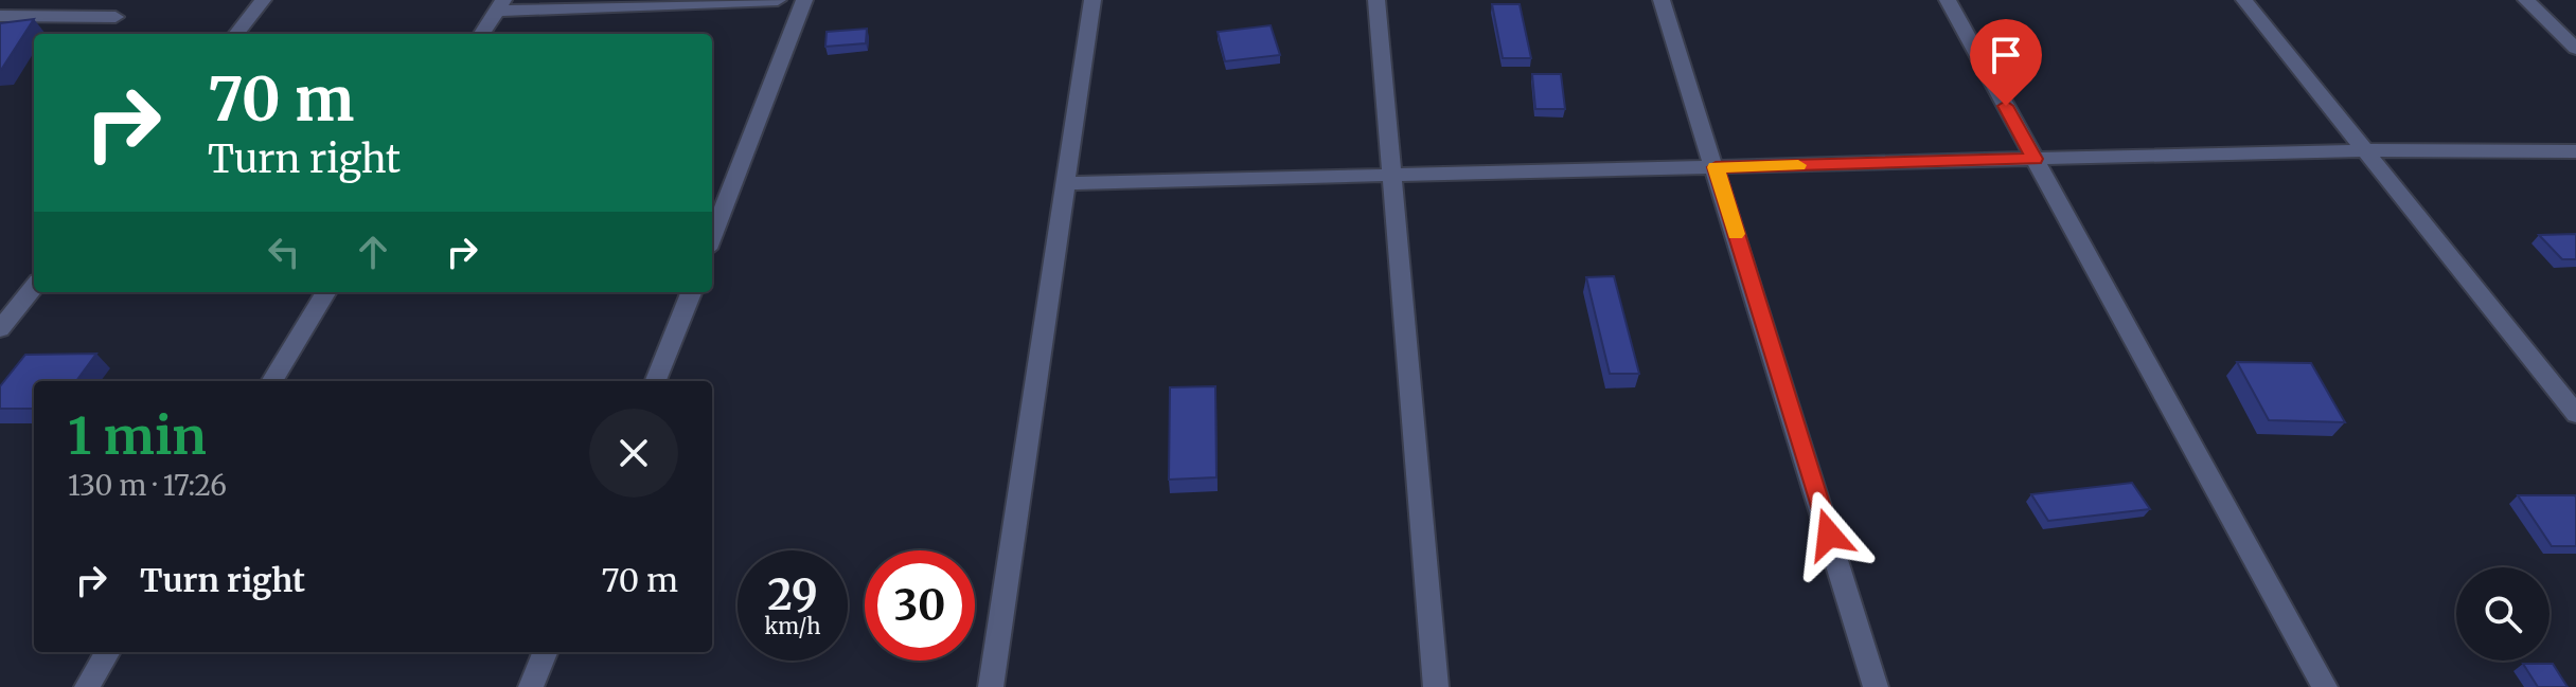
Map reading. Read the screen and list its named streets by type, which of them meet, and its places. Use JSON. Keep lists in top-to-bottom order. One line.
{"page":{"turn":["70 m","Turn right"],"heading":["1 min","130 m · 17:26"],"list":[{"name":"Turn right","value":"70 m"}],"speed":"29 km/h","limit":"30"}}
